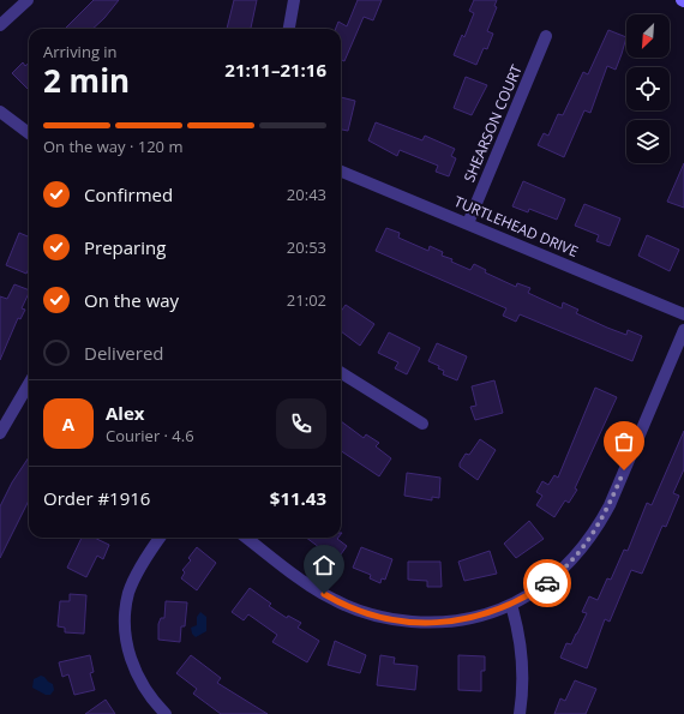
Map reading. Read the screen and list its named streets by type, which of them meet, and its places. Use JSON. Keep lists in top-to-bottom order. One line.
{"streets":{"street":["SHEARSON COURT","TURTLEHEAD DRIVE"]},"crossings":[["SHEARSON COURT","TURTLEHEAD DRIVE"]],"north":"bottom left","page":{"heading":["2 min","Arriving in","21:11–21:16"],"panel":["Alex","Courier · 4.6","Order #1916","$11.43"],"bar":"On the way · 120 m","list":[["Confirmed","20:43"],["Preparing","20:53"],["On the way","21:02"],"Delivered"],"round":"A"}}
